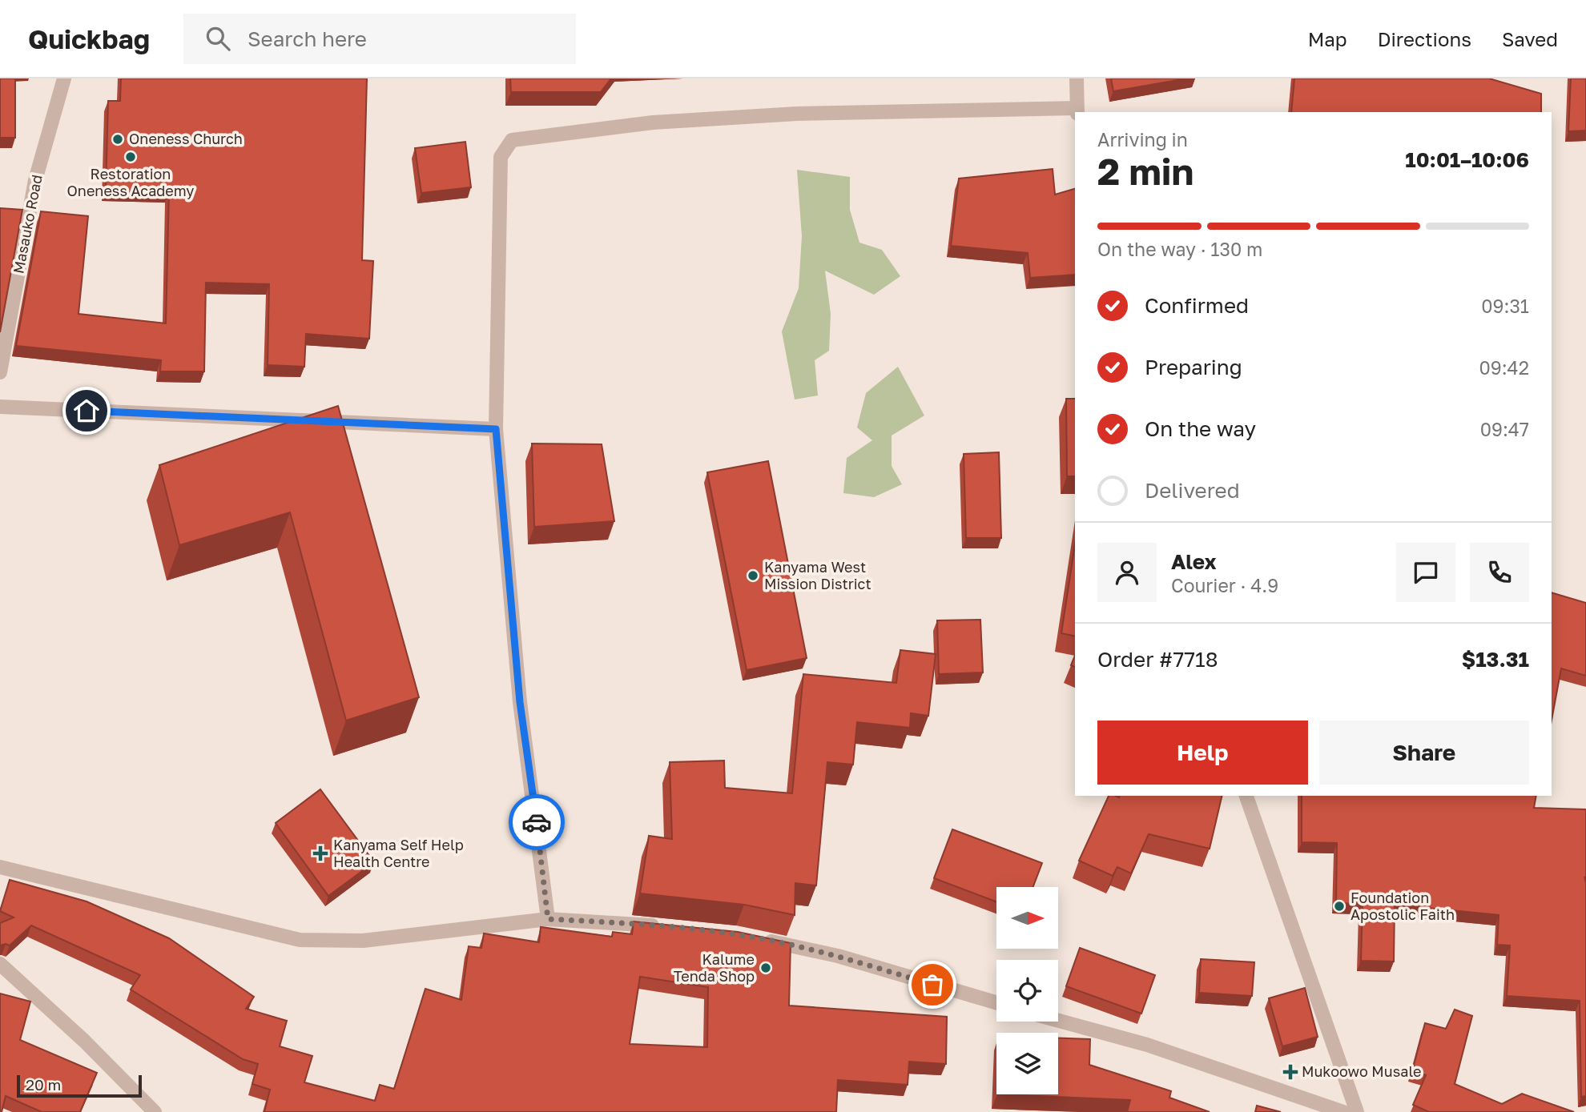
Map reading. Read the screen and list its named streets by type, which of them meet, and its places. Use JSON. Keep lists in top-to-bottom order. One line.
{"streets":{"street":["Masauko Road"]},"places":{"other":["Oneness Church","Restoration Oneness Academy","Kanyama West Mission District","Foundation Apostolic Faith","Kalume Tenda Shop"],"health":["Kanyama Self Help Health Centre","Mukoowo Musale"]},"scale_bar":"20 m","north":"right","page":{"header":"Quickbag","search":"Search here","nav":["Map","Directions","Saved"],"heading":["2 min","Arriving in","10:01–10:06"],"panel":["Alex","Courier · 4.9","Order #7718","$13.31"],"bar":"On the way · 130 m","list":[["Confirmed","09:31"],["Preparing","09:42"],["On the way","09:47"],"Delivered"],"buttons":["Help","Share"],"scale":"20 m"}}
